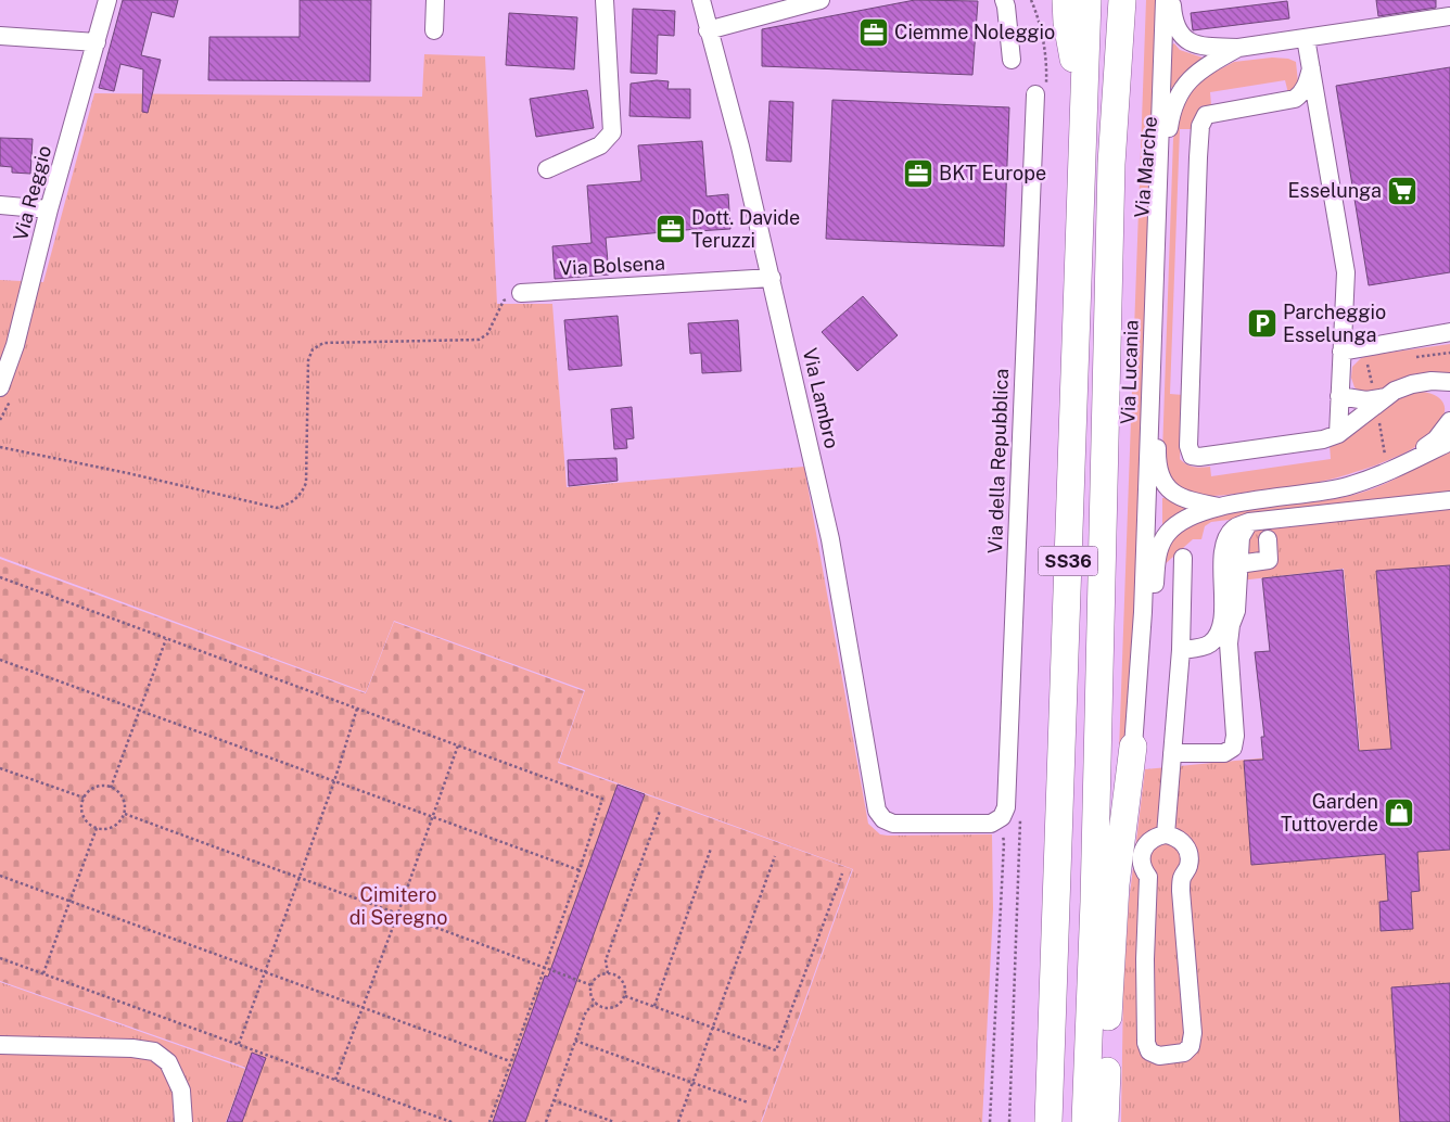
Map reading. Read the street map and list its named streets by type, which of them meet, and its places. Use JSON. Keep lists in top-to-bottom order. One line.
{"streets":{"highway":["SS36"],"street":["Via Marche","Via Reggio","Via Bolsena","Via Lucania","Via Lambro","Via della Repubblica"]},"crossings":[["Via Marche","Via Lucania"],["Via Bolsena","Via Lambro"],["Via Lambro","Via della Repubblica"]],"parks":["Cimitero di Seregno"],"places":{"office":["Ciemme Noleggio","BKT Europe","Dott. Davide Teruzzi"],"supermarket":["Esselunga"],"parking":["Parcheggio Esselunga"],"shop":["Garden Tuttoverde"]}}
